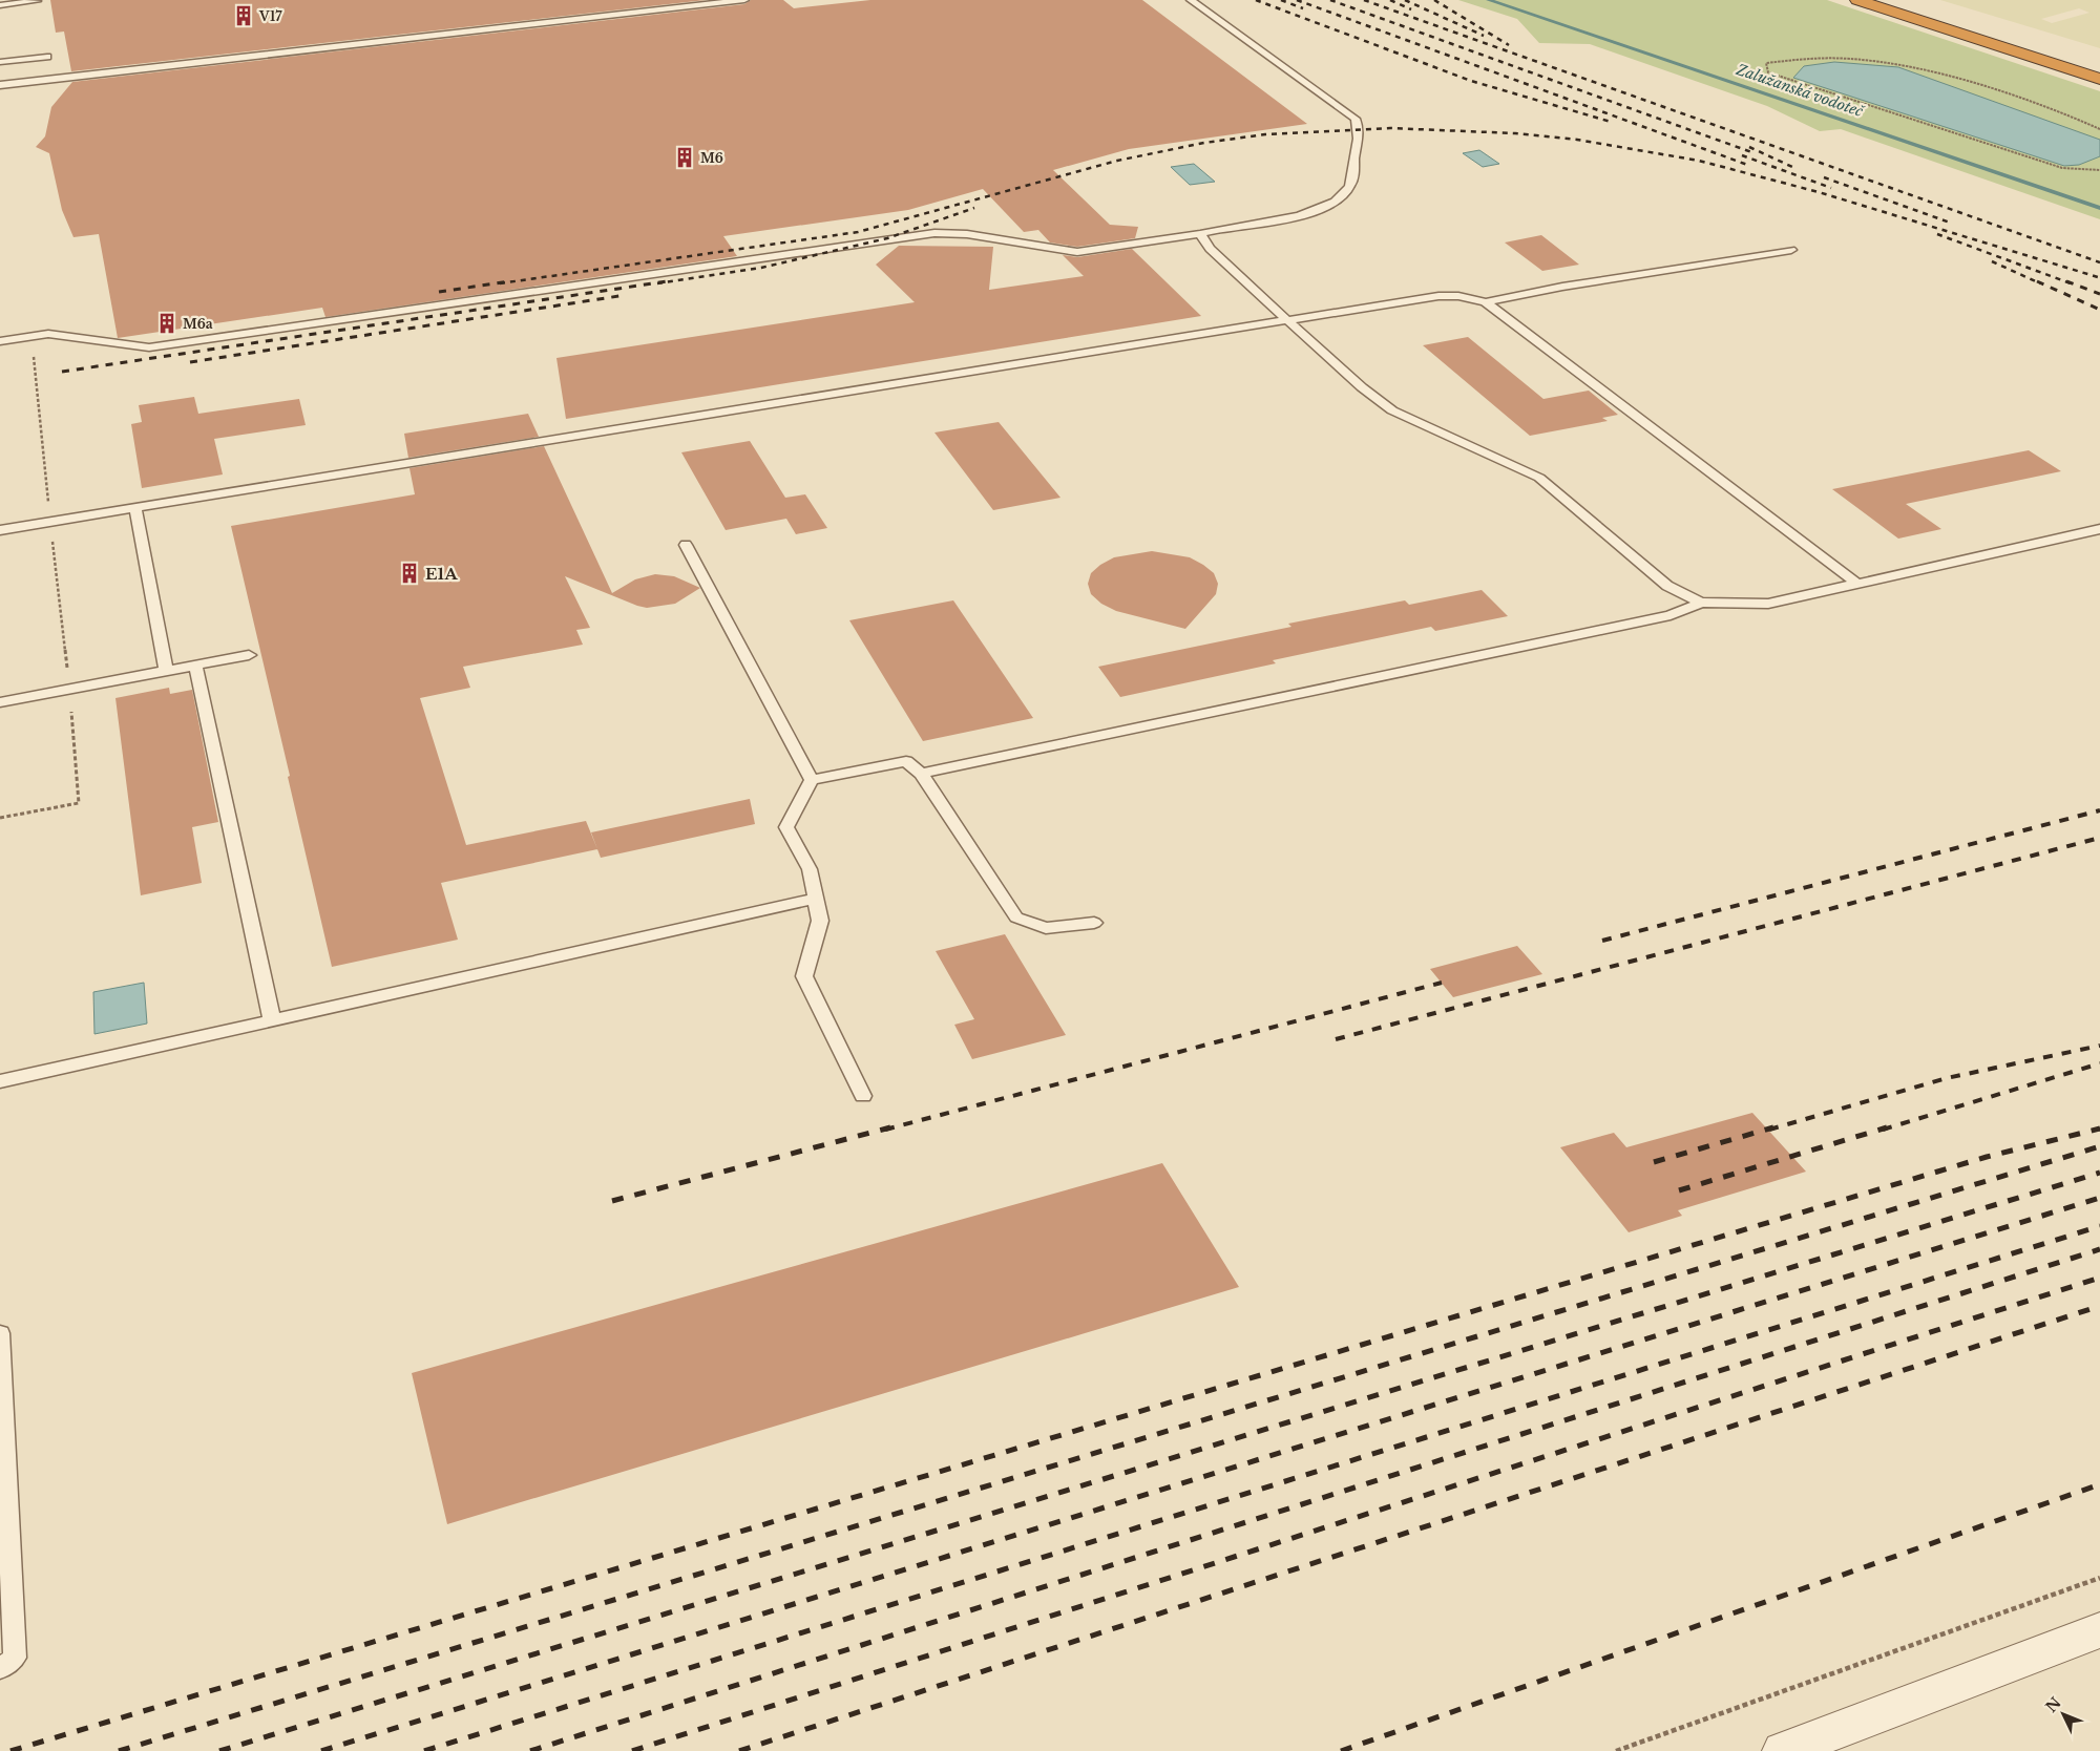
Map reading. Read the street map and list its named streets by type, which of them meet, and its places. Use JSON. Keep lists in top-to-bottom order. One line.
{"water":["Zalužanská vodoteč"],"places":{"building":["V17","M6","M6a","E1A"]},"north":"top left"}
